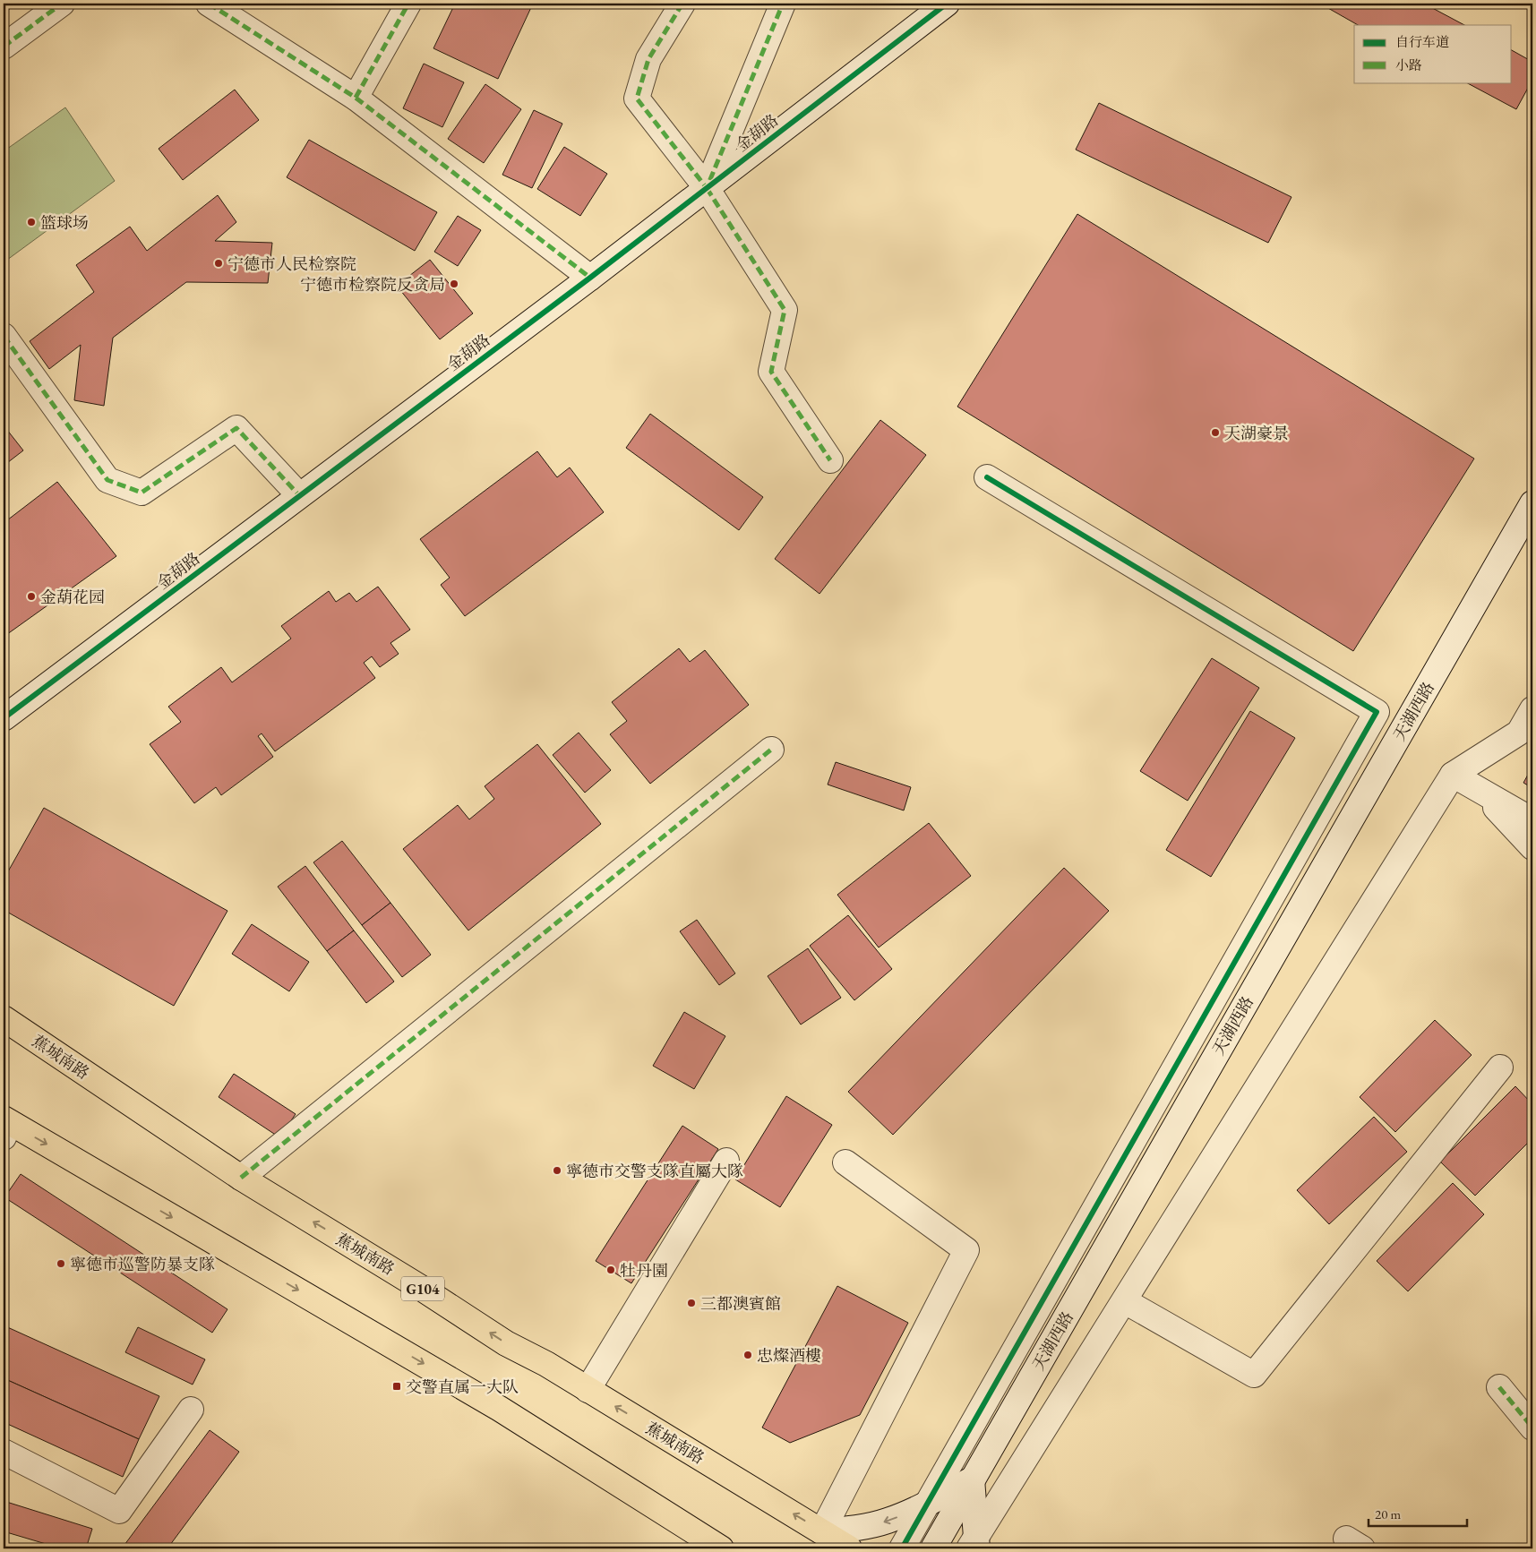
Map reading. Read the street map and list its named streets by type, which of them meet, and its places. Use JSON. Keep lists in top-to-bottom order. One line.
{"streets":{"highway":["蕉城南路","G104"],"street":["金葫路","天湖西路"]},"places":{"other":["篮球场","宁德市人民检察院","宁德市检察院反贪局","天湖豪景","金葫花园","寧德市交警支隊直屬大隊","寧德市巡警防暴支隊","牡丹園","三都澳賓館","忠燦酒樓"],"transit":["交警直属一大队"]},"legend":["自行车道","小路"],"scale_bar":"20 m"}
